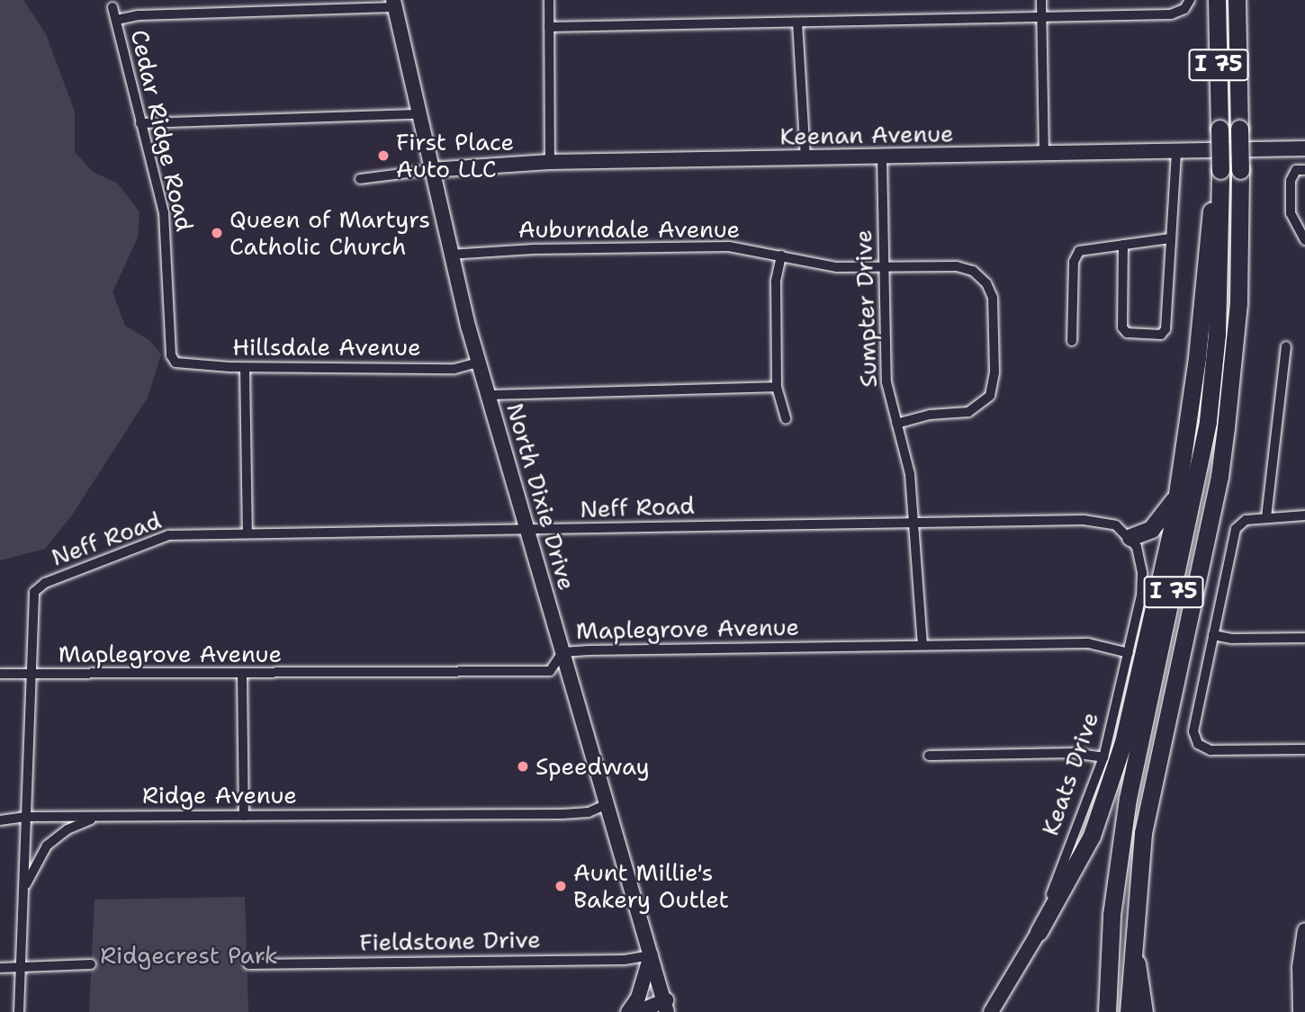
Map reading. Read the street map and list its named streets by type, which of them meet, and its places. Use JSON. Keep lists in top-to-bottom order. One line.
{"streets":{"highway":["I 75"],"main road":["Keenan Avenue","North Dixie Drive","Keats Drive"],"street":["Cedar Ridge Road","Auburndale Avenue","Sumpter Drive","Hillsdale Avenue","Neff Road","Maplegrove Avenue","Ridge Avenue","Fieldstone Drive"]},"crossings":[["Cedar Ridge Road","Hillsdale Avenue"],["Keenan Avenue","Sumpter Drive"],["Keenan Avenue","North Dixie Drive"],["Auburndale Avenue","Sumpter Drive"],["Auburndale Avenue","North Dixie Drive"],["Sumpter Drive","Neff Road"],["Sumpter Drive","Maplegrove Avenue"],["Hillsdale Avenue","North Dixie Drive"],["North Dixie Drive","Neff Road"],["North Dixie Drive","Maplegrove Avenue"],["North Dixie Drive","Ridge Avenue"],["North Dixie Drive","Fieldstone Drive"],["Neff Road","Maplegrove Avenue"],["Neff Road","Keats Drive"],["Maplegrove Avenue","Keats Drive"]],"parks":["Ridgecrest Park"],"places":["First Place Auto LLC","Queen of Martyrs Catholic Church","Speedway","Aunt Millie's Bakery Outlet"]}
